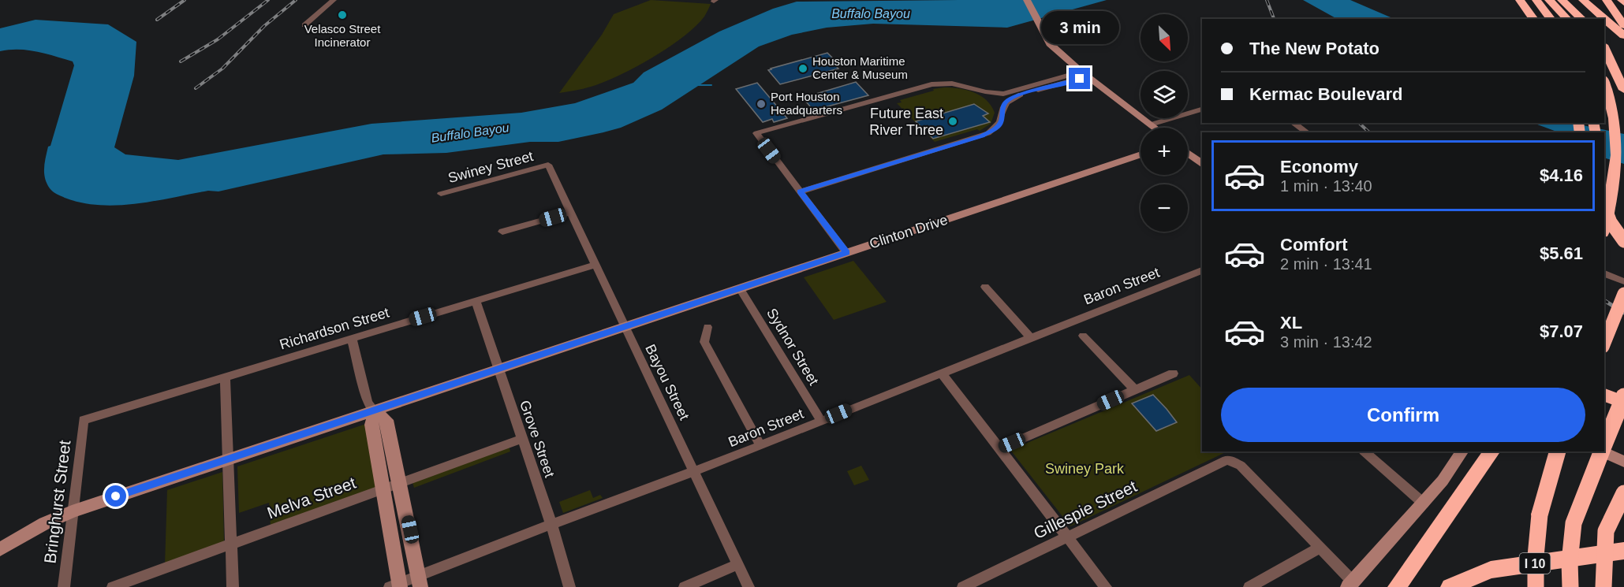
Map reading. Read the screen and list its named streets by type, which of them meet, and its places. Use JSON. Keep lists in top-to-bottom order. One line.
{"streets":{"highway":["I 10"],"main road":["Clinton Drive"],"street":["Swiney Street","Baron Street","Richardson Street","Sydnor Street","Bayou Street","Grove Street","Melva Street","Bringhurst Street","Gillespie Street"]},"crossings":[["Swiney Street","Bayou Street"],["Clinton Drive","Sydnor Street"],["Clinton Drive","Bayou Street"],["Clinton Drive","Grove Street"],["Clinton Drive","Bringhurst Street"],["Baron Street","Sydnor Street"],["Baron Street","Bayou Street"],["Baron Street","Grove Street"],["Richardson Street","Bayou Street"],["Richardson Street","Grove Street"],["Richardson Street","Bringhurst Street"],["Grove Street","Melva Street"]],"water":["Buffalo Bayou"],"parks":["Swiney Park"],"places":["Velasco Street Incinerator","Houston Maritime Center & Museum","Port Houston Headquarters","Future East River Three"],"north":"bottom right","page":{"bubble":"3 min","map_buttons":["+","−"],"banner":["The New Potato","Kermac Boulevard"],"list":[{"name":"Economy","note":"1 min · 13:40","value":"$4.16"},{"name":"Comfort","note":"2 min · 13:41","value":"$5.61"},{"name":"XL","note":"3 min · 13:42","value":"$7.07"}],"buttons":"Confirm"}}
